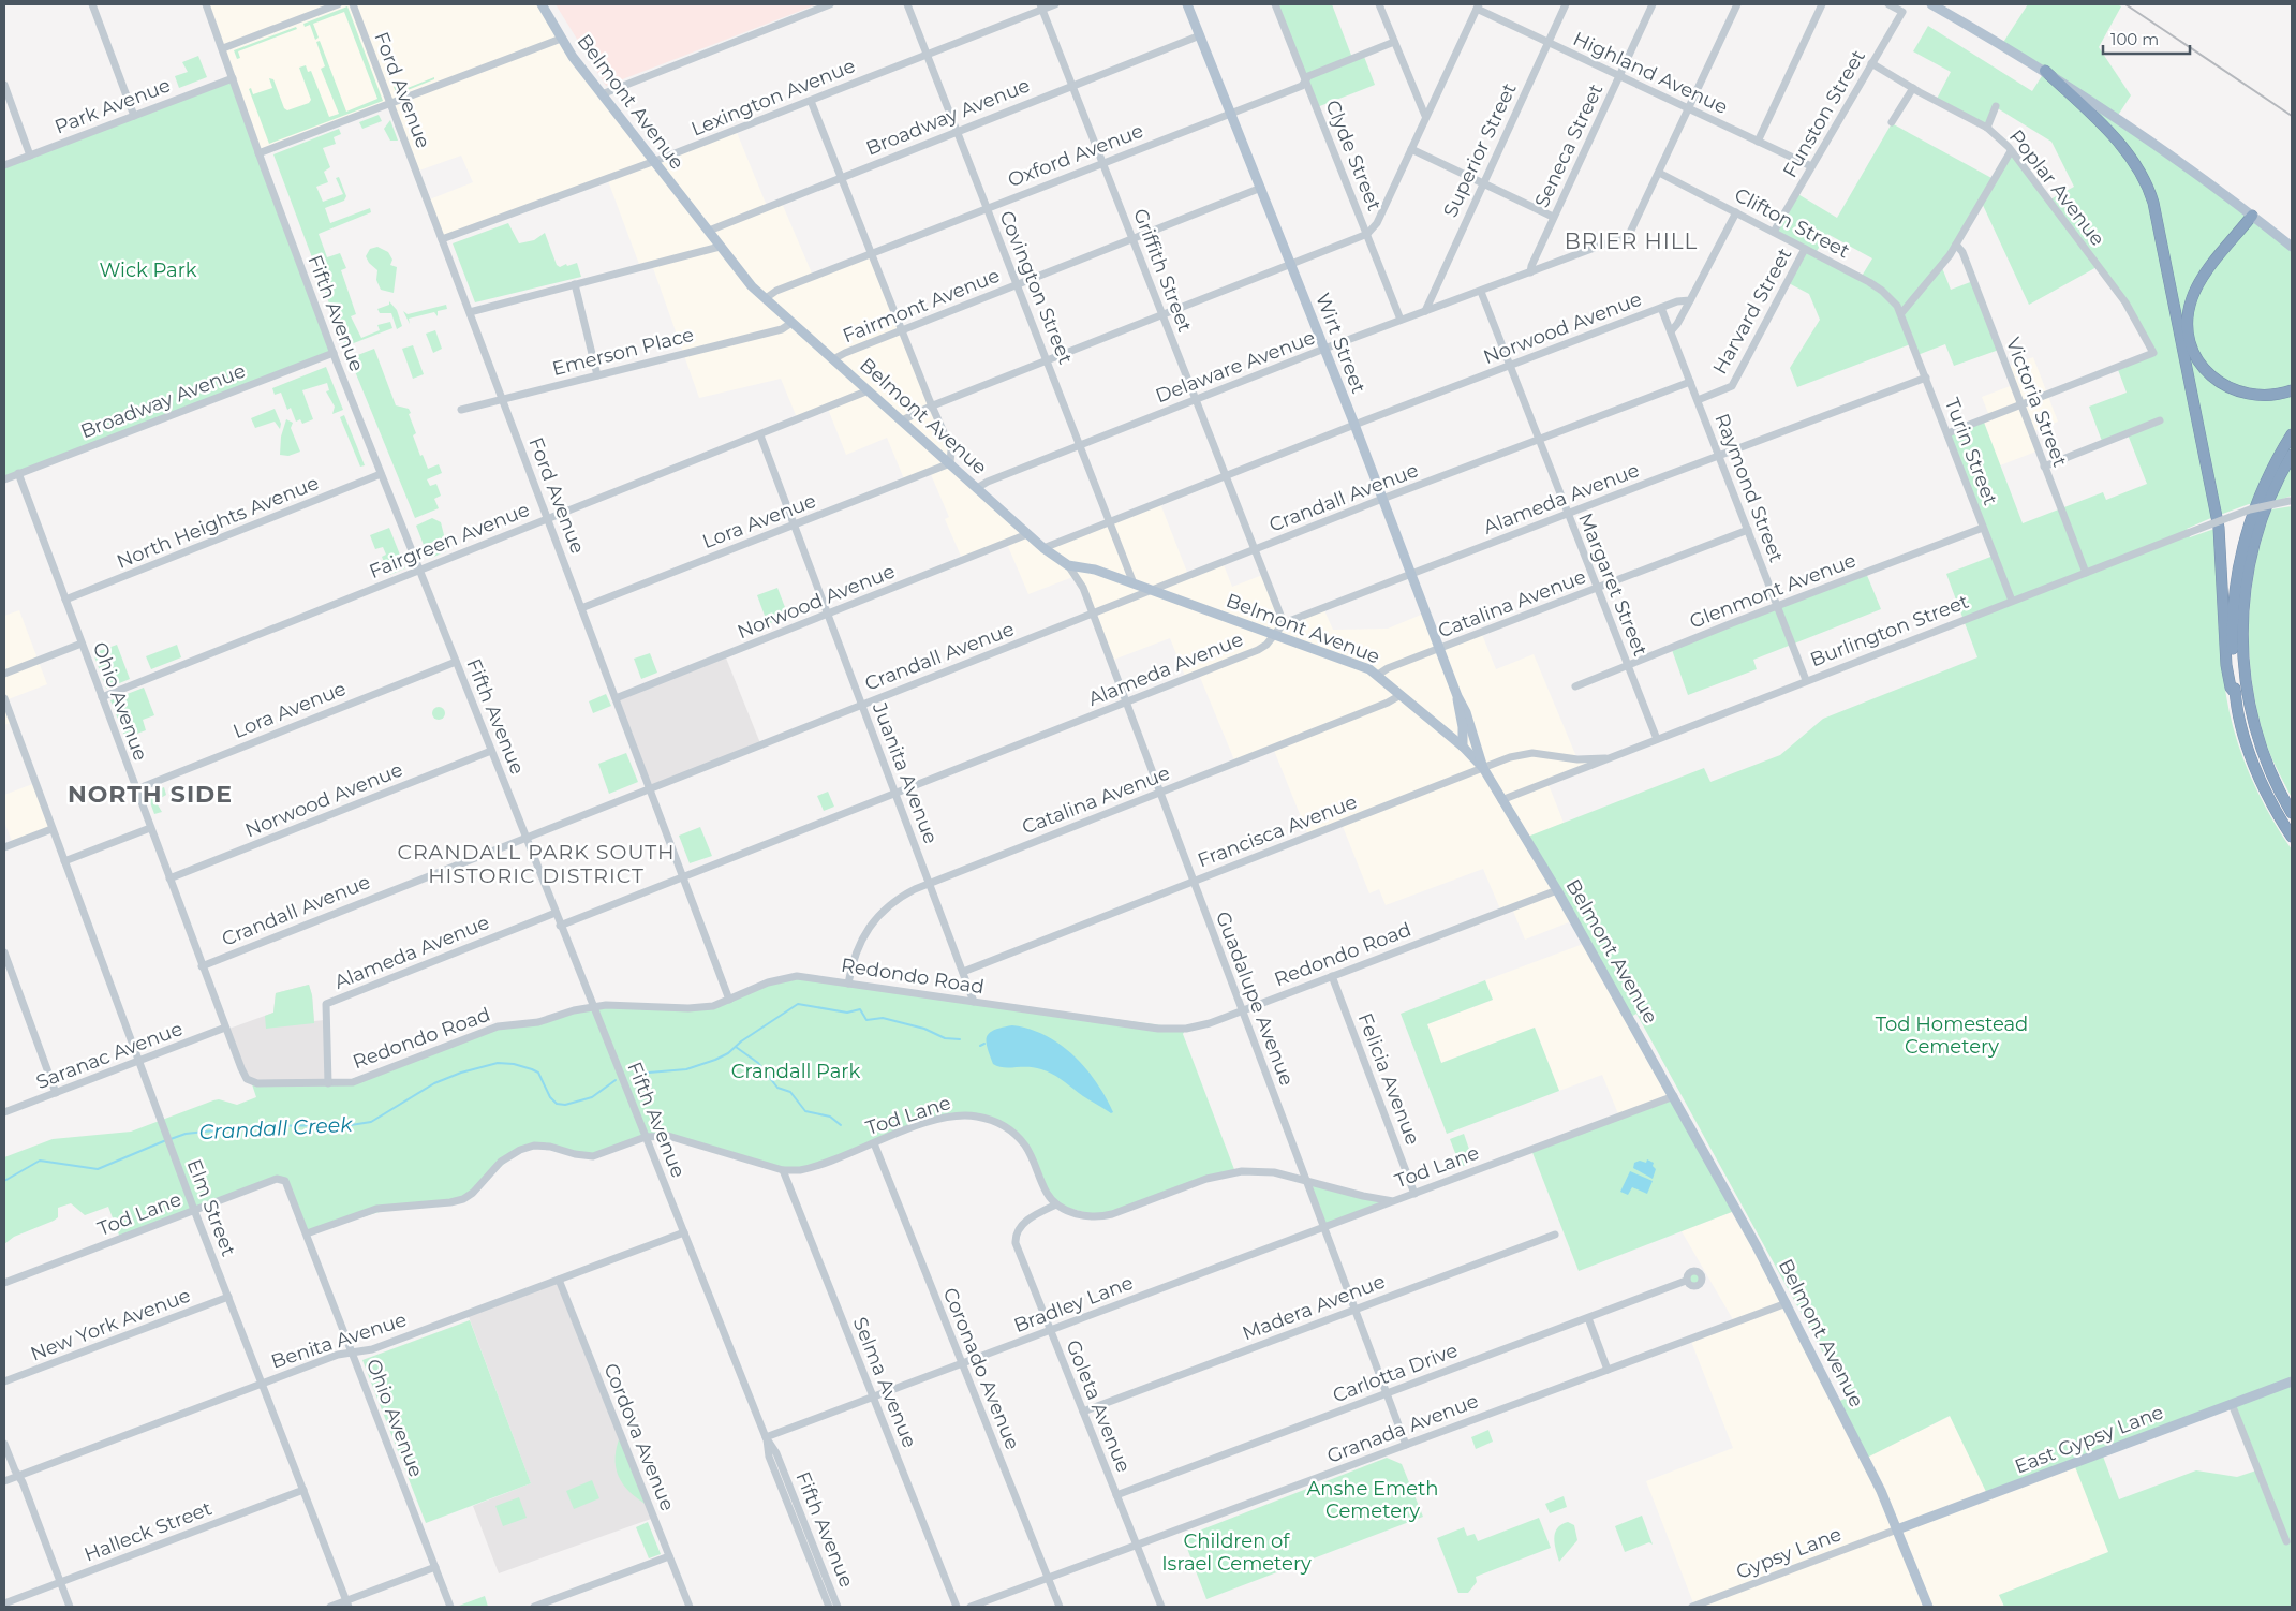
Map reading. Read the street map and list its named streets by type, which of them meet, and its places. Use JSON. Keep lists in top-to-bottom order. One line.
{"streets":{"main road":["Belmont Avenue","Wirt Street","East Gypsy Lane"],"street":["Highland Avenue","Ford Avenue","Lexington Avenue","Park Avenue","Funston Street","Broadway Avenue","Seneca Street","Superior Street","Oxford Avenue","Clyde Street","Poplar Avenue","Clifton Street","Griffith Street","Covington Street","Fairmont Avenue","Harvard Street","Fifth Avenue","Norwood Avenue","Emerson Place","Delaware Avenue","Victoria Street","Turin Street","Raymond Street","Crandall Avenue","Alameda Avenue","Lora Avenue","North Heights Avenue","Fairgreen Avenue","Margaret Street","Glenmont Avenue","Catalina Avenue","Burlington Street","Ohio Avenue","Juanita Avenue","Francisca Avenue","Redondo Road","Guadalupe Avenue","Saranac Avenue","Felicia Avenue","Tod Lane","Elm Street","Bradley Lane","Madera Avenue","New York Avenue","Benita Avenue","Coronado Avenue","Carlotta Drive","Selma Avenue","Goleta Avenue","Granada Avenue","Cordova Avenue","Halleck Street","Gypsy Lane"]},"crossings":[["Highland Avenue","Funston Street"],["Highland Avenue","Seneca Street"],["Highland Avenue","Superior Street"],["Ford Avenue","Lexington Avenue"],["Ford Avenue","Norwood Avenue"],["Ford Avenue","Emerson Place"],["Ford Avenue","Crandall Avenue"],["Ford Avenue","Alameda Avenue"],["Ford Avenue","Lora Avenue"],["Ford Avenue","Fairgreen Avenue"],["Ford Avenue","Redondo Road"],["Lexington Avenue","Belmont Avenue"],["Lexington Avenue","Griffith Street"],["Lexington Avenue","Covington Street"],["Belmont Avenue","Broadway Avenue"],["Belmont Avenue","Oxford Avenue"],["Belmont Avenue","Covington Street"],["Belmont Avenue","Fairmont Avenue"],["Belmont Avenue","Norwood Avenue"],["Belmont Avenue","Wirt Street"],["Belmont Avenue","Emerson Place"],["Belmont Avenue","Delaware Avenue"],["Belmont Avenue","Crandall Avenue"],["Belmont Avenue","Alameda Avenue"],["Belmont Avenue","Lora Avenue"],["Belmont Avenue","Fairgreen Avenue"],["Belmont Avenue","Catalina Avenue"],["Belmont Avenue","Burlington Street"],["Belmont Avenue","Francisca Avenue"],["Belmont Avenue","Redondo Road"],["Belmont Avenue","Guadalupe Avenue"],["Belmont Avenue","Tod Lane"],["Belmont Avenue","Granada Avenue"],["Belmont Avenue","East Gypsy Lane"],["Belmont Avenue","Gypsy Lane"],["Park Avenue","Fifth Avenue"],["Funston Street","Poplar Avenue"],["Funston Street","Clifton Street"],["Broadway Avenue","Griffith Street"],["Broadway Avenue","Covington Street"],["Broadway Avenue","Fifth Avenue"],["Broadway Avenue","Wirt Street"],["Broadway Avenue","Ohio Avenue"],["Seneca Street","Delaware Avenue"],["Superior Street","Delaware Avenue"],["Oxford Avenue","Clyde Street"],["Oxford Avenue","Griffith Street"],["Oxford Avenue","Covington Street"],["Oxford Avenue","Wirt Street"],["Clyde Street","Delaware Avenue"],["Poplar Avenue","Victoria Street"],["Clifton Street","Harvard Street"],["Clifton Street","Delaware Avenue"],["Clifton Street","Turin Street"],["Griffith Street","Fairmont Avenue"],["Griffith Street","Norwood Avenue"],["Griffith Street","Delaware Avenue"],["Griffith Street","Crandall Avenue"],["Griffith Street","Alameda Avenue"],["Covington Street","Fairmont Avenue"],["Covington Street","Norwood Avenue"],["Covington Street","Delaware Avenue"],["Fairmont Avenue","Wirt Street"],["Harvard Street","Raymond Street"],["Fifth Avenue","Norwood Avenue"],["Fifth Avenue","Crandall Avenue"],["Fifth Avenue","Alameda Avenue"],["Fifth Avenue","Lora Avenue"],["Fifth Avenue","North Heights Avenue"],["Fifth Avenue","Fairgreen Avenue"],["Fifth Avenue","Redondo Road"],["Fifth Avenue","Tod Lane"],["Fifth Avenue","Bradley Lane"],["Fifth Avenue","Benita Avenue"],["Norwood Avenue","Wirt Street"],["Norwood Avenue","Raymond Street"],["Norwood Avenue","Margaret Street"],["Norwood Avenue","Ohio Avenue"],["Norwood Avenue","Juanita Avenue"],["Wirt Street","Delaware Avenue"],["Wirt Street","Crandall Avenue"],["Wirt Street","Alameda Avenue"],["Wirt Street","Catalina Avenue"],["Wirt Street","Francisca Avenue"],["Delaware Avenue","Margaret Street"],["Victoria Street","Burlington Street"],["Turin Street","Alameda Avenue"],["Turin Street","Glenmont Avenue"],["Turin Street","Burlington Street"],["Raymond Street","Crandall Avenue"],["Raymond Street","Alameda Avenue"],["Raymond Street","Glenmont Avenue"],["Raymond Street","Catalina Avenue"],["Raymond Street","Burlington Street"],["Crandall Avenue","Margaret Street"],["Crandall Avenue","Ohio Avenue"],["Crandall Avenue","Juanita Avenue"],["Crandall Avenue","Guadalupe Avenue"],["Alameda Avenue","Margaret Street"],["Alameda Avenue","Juanita Avenue"],["Alameda Avenue","Redondo Road"],["Alameda Avenue","Guadalupe Avenue"],["Lora Avenue","Ohio Avenue"],["Lora Avenue","Juanita Avenue"],["North Heights Avenue","Ohio Avenue"],["Fairgreen Avenue","Ohio Avenue"],["Fairgreen Avenue","Juanita Avenue"],["Margaret Street","Glenmont Avenue"],["Margaret Street","Catalina Avenue"],["Margaret Street","Burlington Street"],["Catalina Avenue","Juanita Avenue"],["Catalina Avenue","Redondo Road"],["Catalina Avenue","Guadalupe Avenue"],["Burlington Street","Francisca Avenue"],["Ohio Avenue","Redondo Road"],["Ohio Avenue","Saranac Avenue"],["Ohio Avenue","Tod Lane"],["Ohio Avenue","Benita Avenue"],["Juanita Avenue","Francisca Avenue"],["Juanita Avenue","Redondo Road"],["Francisca Avenue","Guadalupe Avenue"],["Redondo Road","Guadalupe Avenue"],["Redondo Road","Felicia Avenue"],["Guadalupe Avenue","Tod Lane"],["Guadalupe Avenue","Bradley Lane"],["Guadalupe Avenue","Madera Avenue"],["Guadalupe Avenue","Carlotta Drive"],["Guadalupe Avenue","Granada Avenue"],["Saranac Avenue","Elm Street"],["Felicia Avenue","Tod Lane"],["Tod Lane","Elm Street"],["Tod Lane","Bradley Lane"],["Tod Lane","Coronado Avenue"],["Tod Lane","Selma Avenue"],["Tod Lane","Goleta Avenue"],["Elm Street","New York Avenue"],["Elm Street","Benita Avenue"],["Elm Street","Halleck Street"],["Bradley Lane","Coronado Avenue"],["Bradley Lane","Selma Avenue"],["Bradley Lane","Goleta Avenue"],["Madera Avenue","Goleta Avenue"],["Benita Avenue","Cordova Avenue"],["Coronado Avenue","Granada Avenue"],["Carlotta Drive","Goleta Avenue"],["Goleta Avenue","Granada Avenue"],["East Gypsy Lane","Gypsy Lane"]],"districts":["BRIER HILL","NORTH SIDE","CRANDALL PARK SOUTH HISTORIC DISTRICT"],"water":["Crandall Creek"],"parks":["Wick Park","Tod Homestead Cemetery","Crandall Park","Anshe Emeth Cemetery","Children of Israel Cemetery"],"scale_bar":"100 m"}
